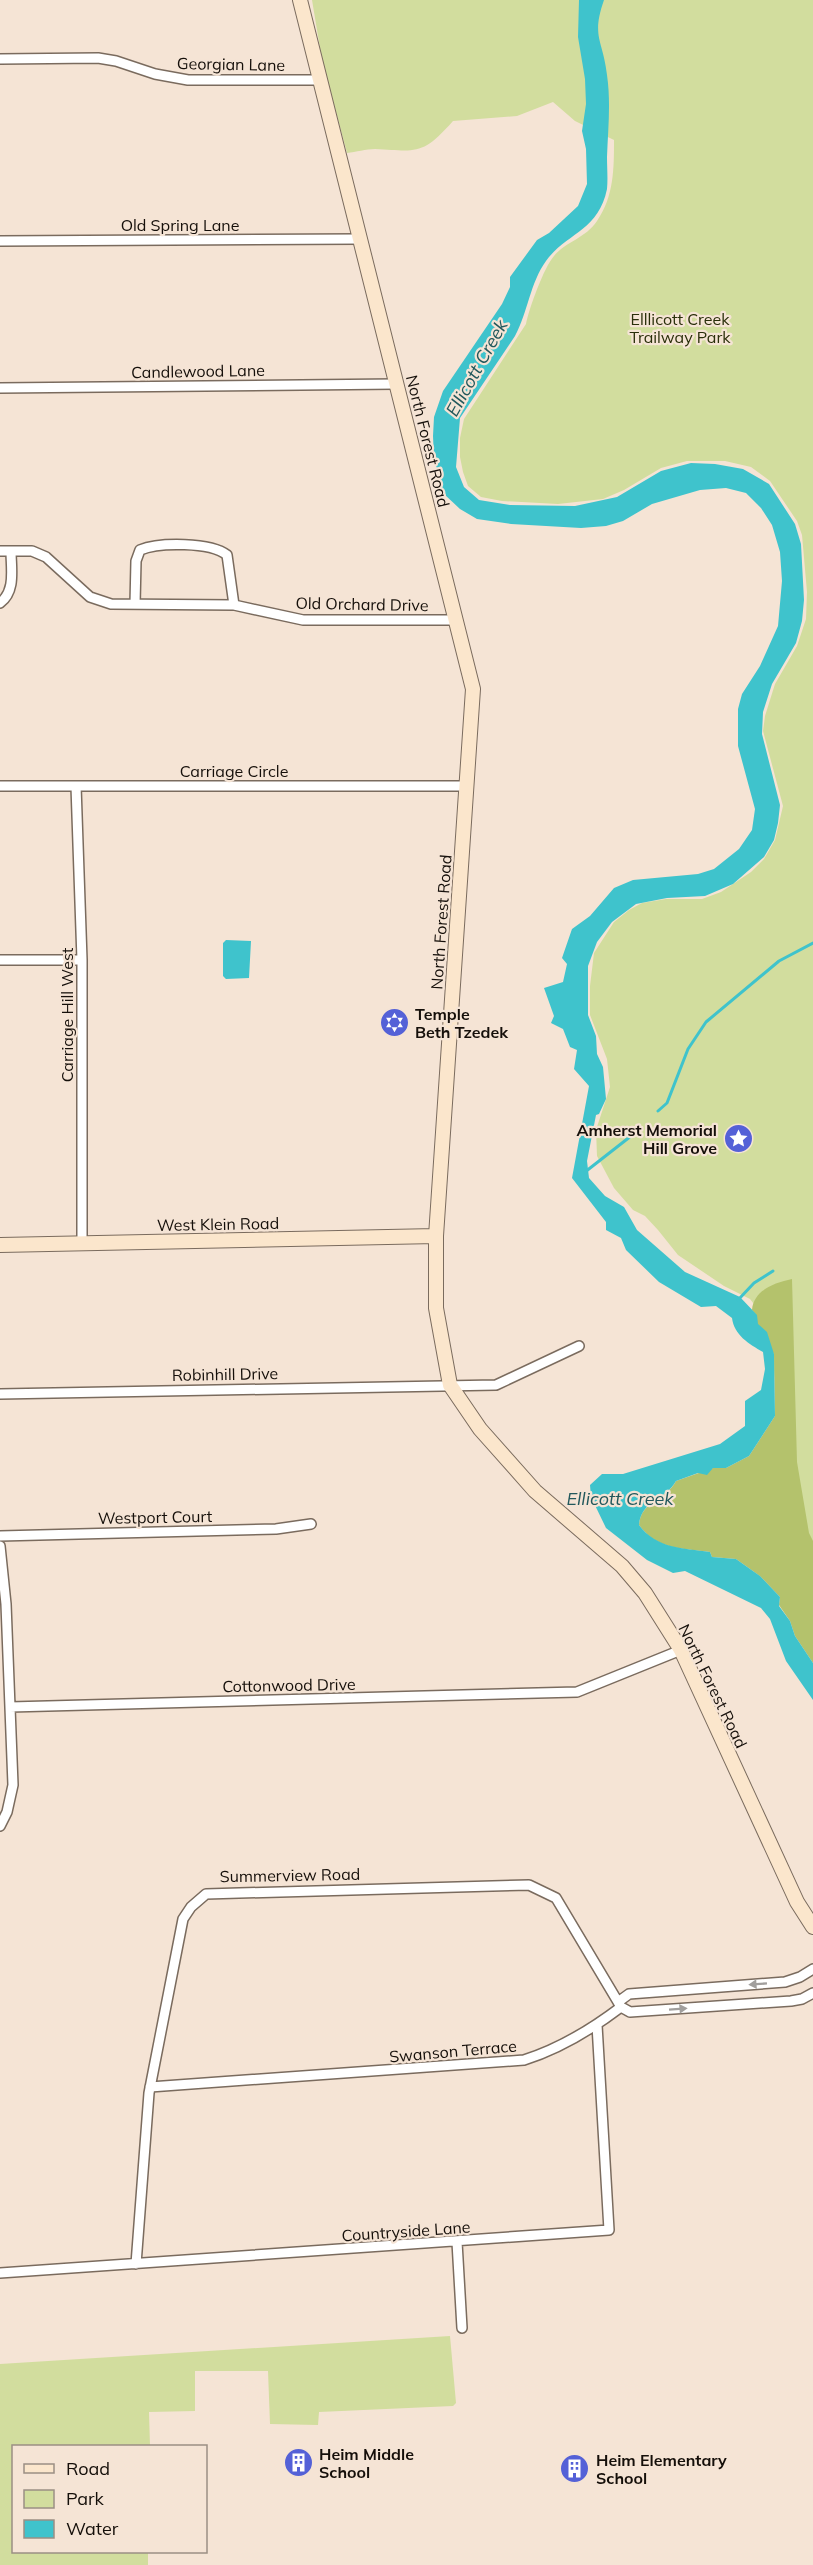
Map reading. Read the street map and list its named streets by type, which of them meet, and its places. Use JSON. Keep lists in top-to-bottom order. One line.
{"streets":{"street":["Georgian Lane","Old Spring Lane","Candlewood Lane","North Forest Road","Old Orchard Drive","Carriage Circle","Carriage Hill West","West Klein Road","Robinhill Drive","Westport Court","Cottonwood Drive","Summerview Road","Swanson Terrace","Countryside Lane"]},"crossings":[["Georgian Lane","North Forest Road"],["Old Spring Lane","North Forest Road"],["Candlewood Lane","North Forest Road"],["North Forest Road","Old Orchard Drive"],["North Forest Road","Carriage Circle"],["North Forest Road","West Klein Road"],["North Forest Road","Robinhill Drive"],["North Forest Road","Cottonwood Drive"],["Carriage Circle","Carriage Hill West"],["Carriage Hill West","West Klein Road"],["Summerview Road","Swanson Terrace"],["Summerview Road","Countryside Lane"],["Swanson Terrace","Countryside Lane"]],"water":["Ellicott Creek"],"parks":["Elllicott Creek Trailway Park"],"places":{"synagogue":["Temple Beth Tzedek"],"place":["Amherst Memorial Hill Grove"],"building":["Heim Middle School","Heim Elementary School"]},"legend":["Road","Park","Water"]}
